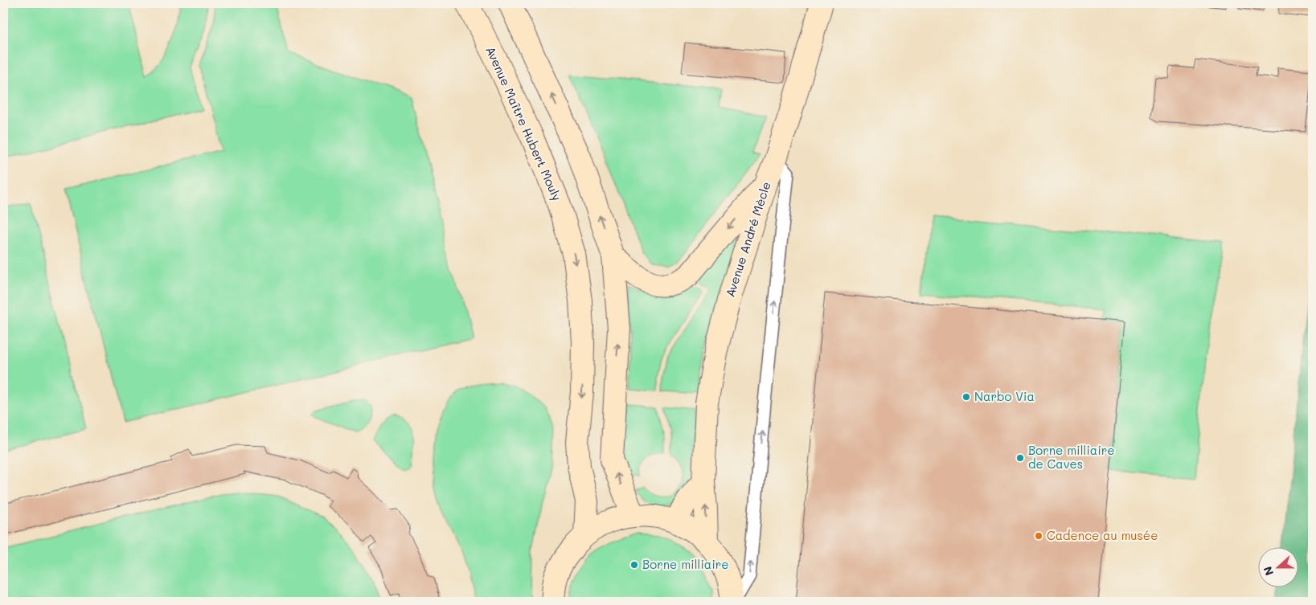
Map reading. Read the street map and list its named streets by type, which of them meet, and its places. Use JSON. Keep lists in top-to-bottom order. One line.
{"streets":{"main road":["Avenue Maître Hubert Mouly","Avenue André Mècle"]},"places":["Narbo Via","Borne milliaire de Caves","Cadence au musée","Borne milliaire"],"north":"left"}
